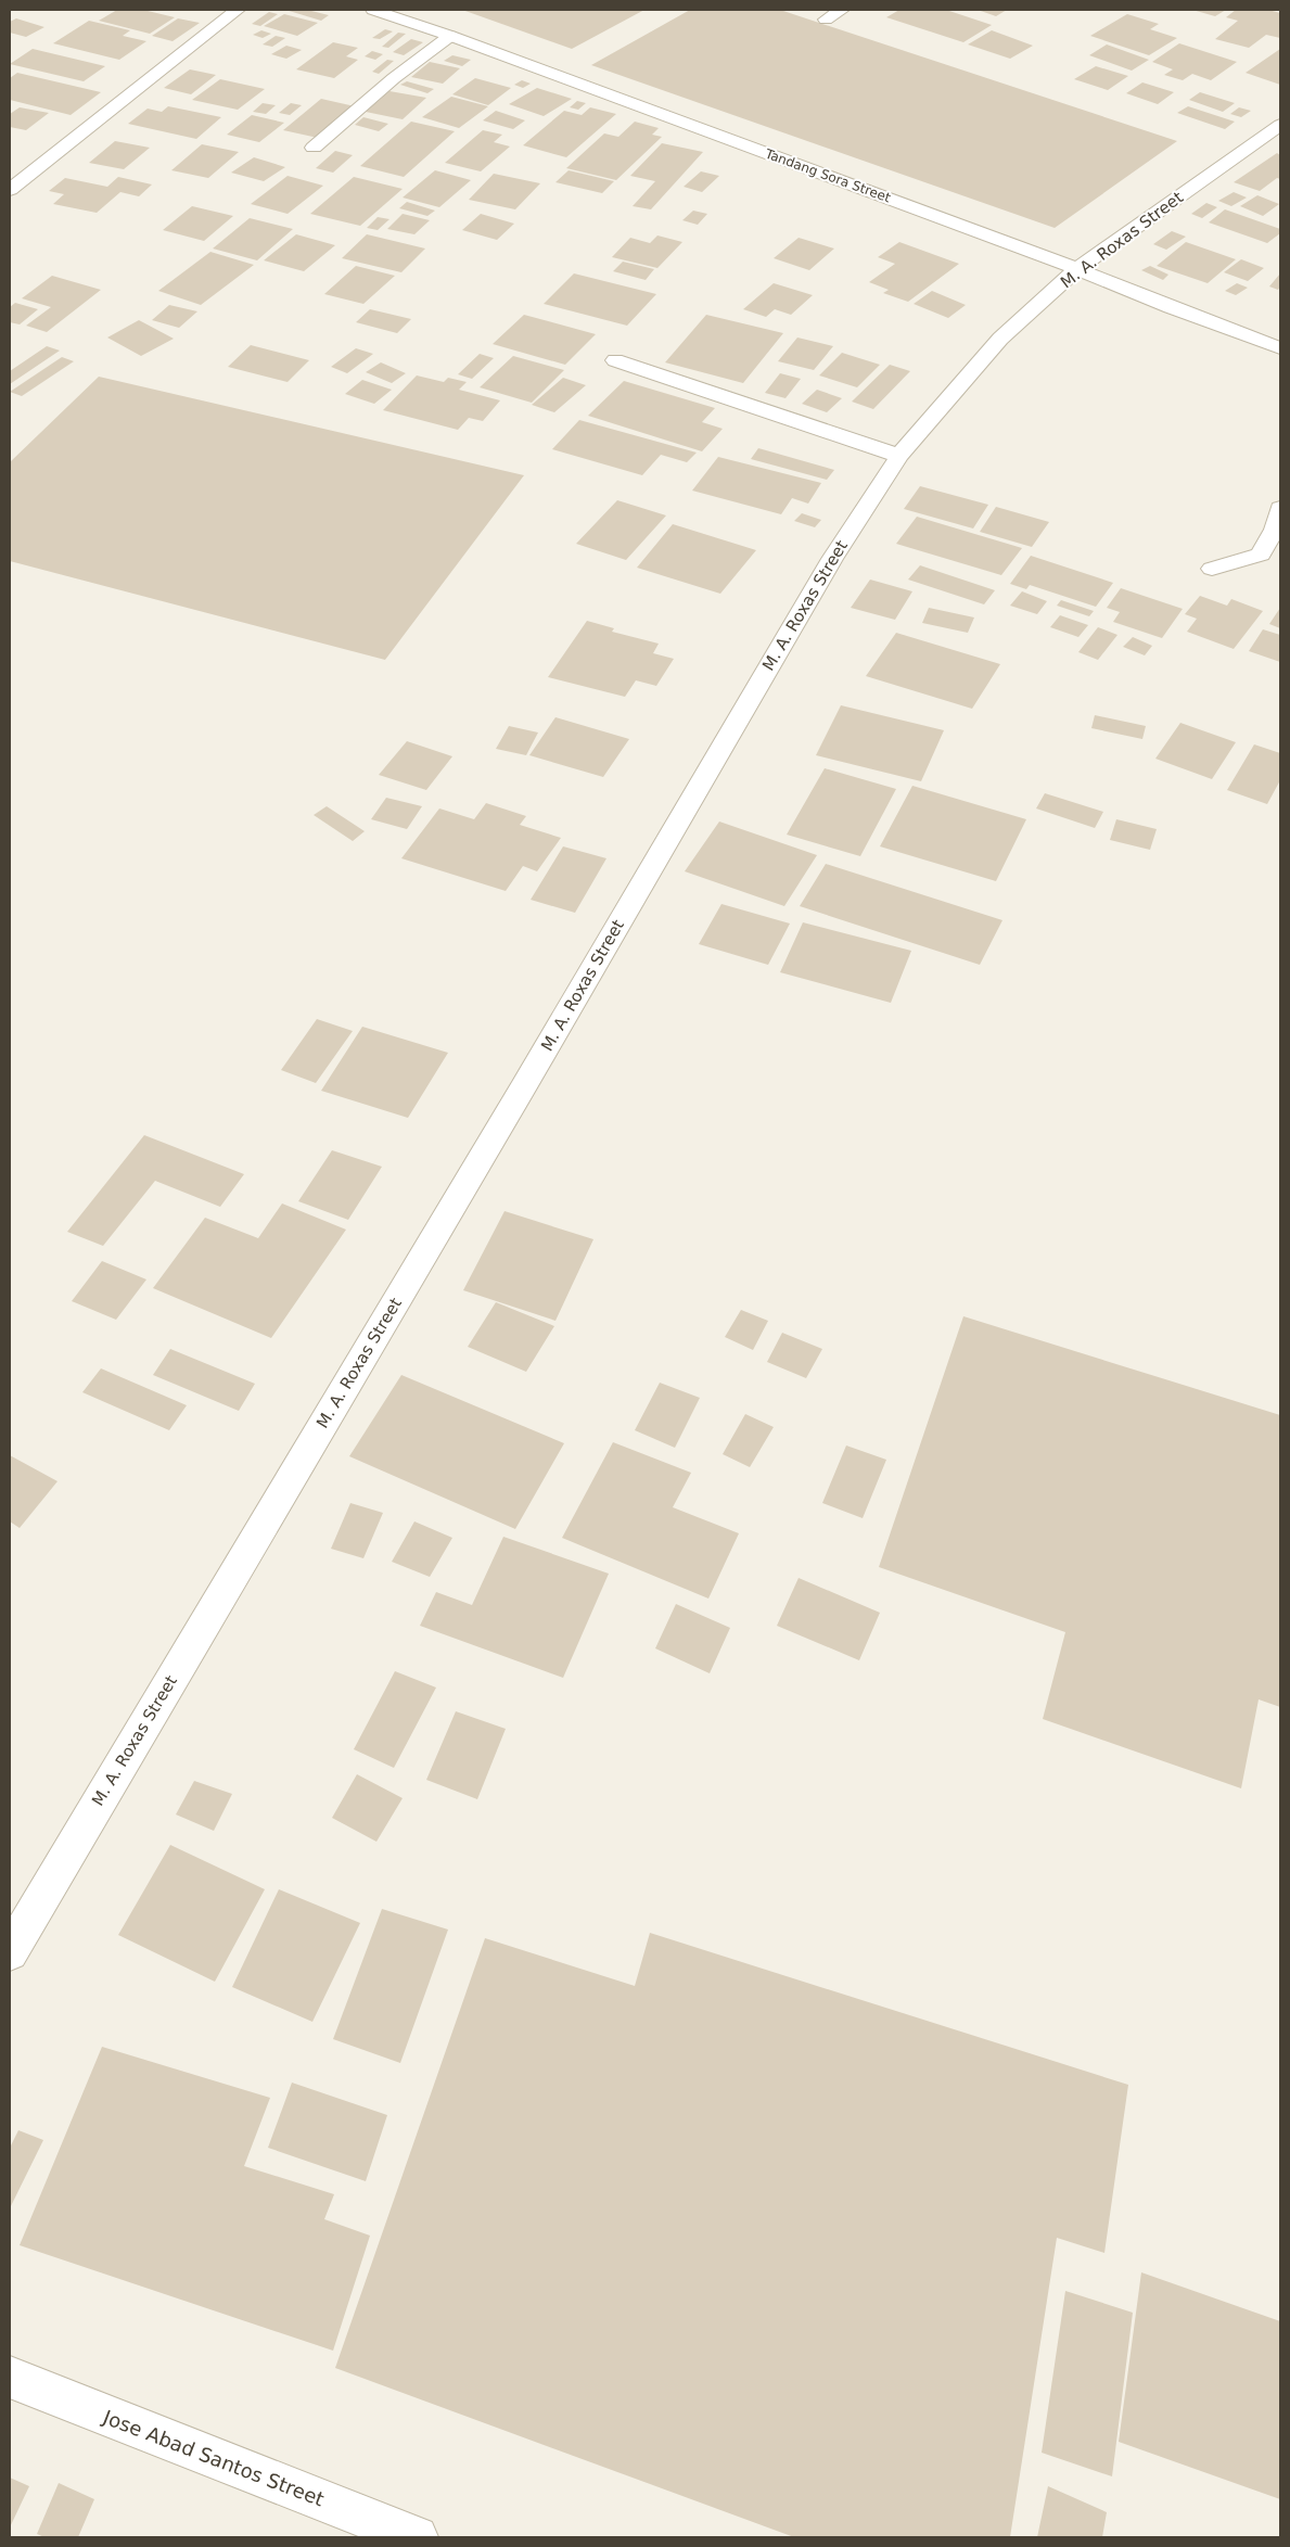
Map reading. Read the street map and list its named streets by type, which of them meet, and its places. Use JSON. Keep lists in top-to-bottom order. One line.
{"streets":{"street":["Tandang Sora Street","M. A. Roxas Street","Jose Abad Santos Street"]},"crossings":[["Tandang Sora Street","M. A. Roxas Street"]]}
